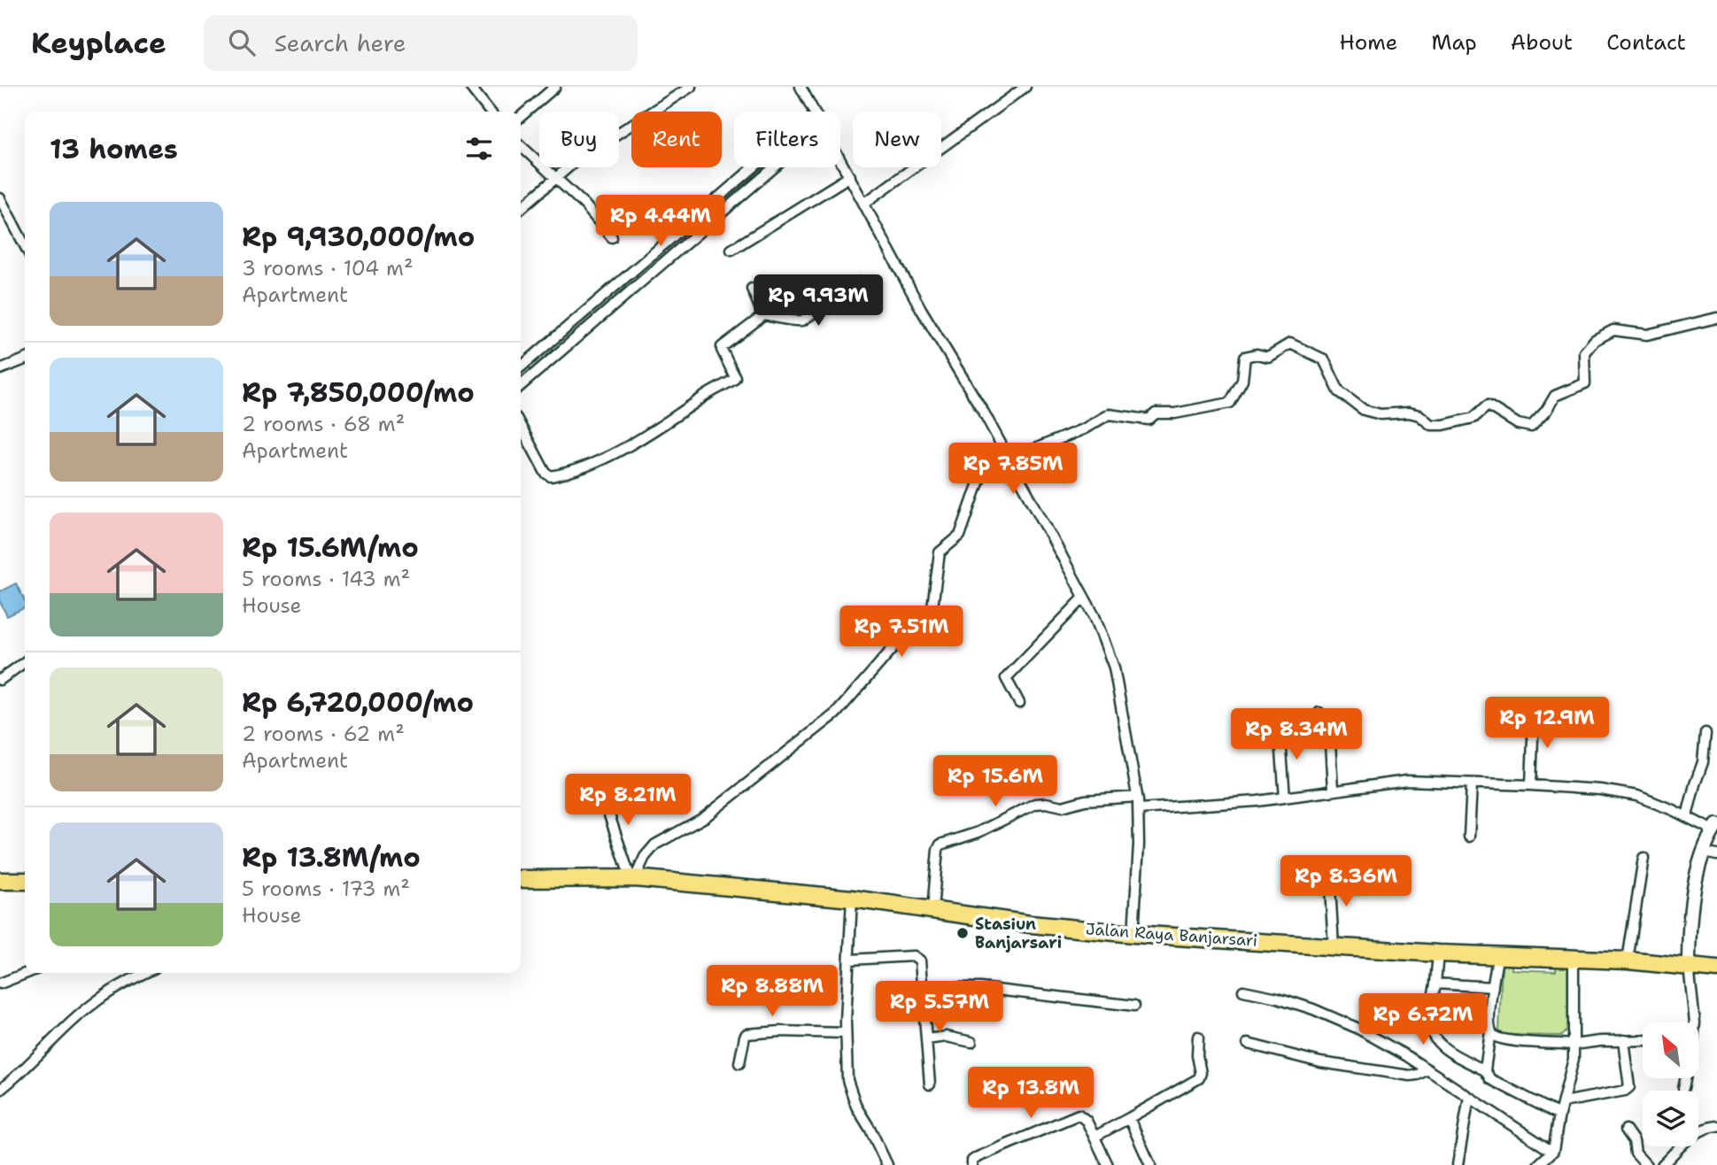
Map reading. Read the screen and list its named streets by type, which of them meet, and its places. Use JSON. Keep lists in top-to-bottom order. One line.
{"streets":{"highway":["Jalan Raya Banjarsari"]},"places":["Stasiun Banjarsari"],"north":"top left","page":{"header":"Keyplace","search":"Search here","nav":["Home","Map","About","Contact"],"chip":["Buy","Rent","Filters","New"],"heading":"13 homes","list":[{"name":"Rp 9,930,000/mo","note":"3 rooms · 104 m² · Apartment"},{"name":"Rp 7,850,000/mo","note":"2 rooms · 68 m² · Apartment"},{"name":"Rp 15.6M/mo","note":"5 rooms · 143 m² · House"},{"name":"Rp 6,720,000/mo","note":"2 rooms · 62 m² · Apartment"},{"name":"Rp 13.8M/mo","note":"5 rooms · 173 m² · House"}],"price":["Rp 4.44M","Rp 9.93M","Rp 7.85M","Rp 7.51M","Rp 12.9M","Rp 8.34M","Rp 15.6M","Rp 8.21M","Rp 8.36M","Rp 8.88M","Rp 5.57M","Rp 6.72M","Rp 13.8M"]}}
